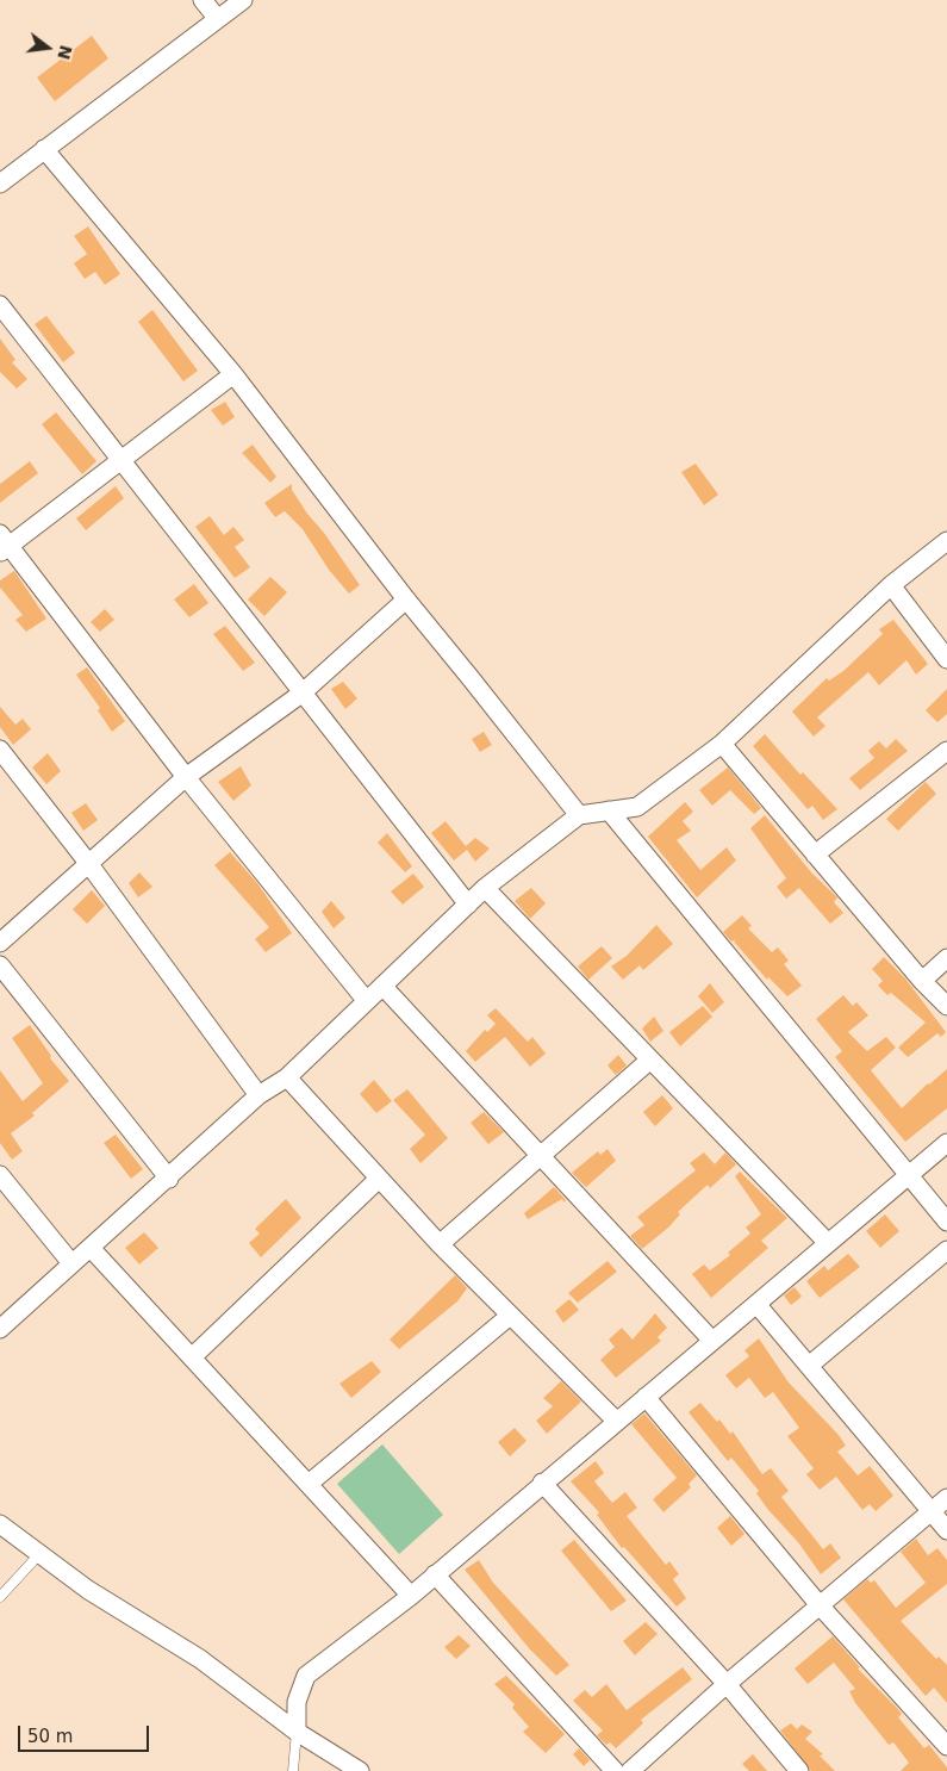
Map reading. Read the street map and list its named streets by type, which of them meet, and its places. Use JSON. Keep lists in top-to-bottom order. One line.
{"scale_bar":"50 m","north":"right"}
